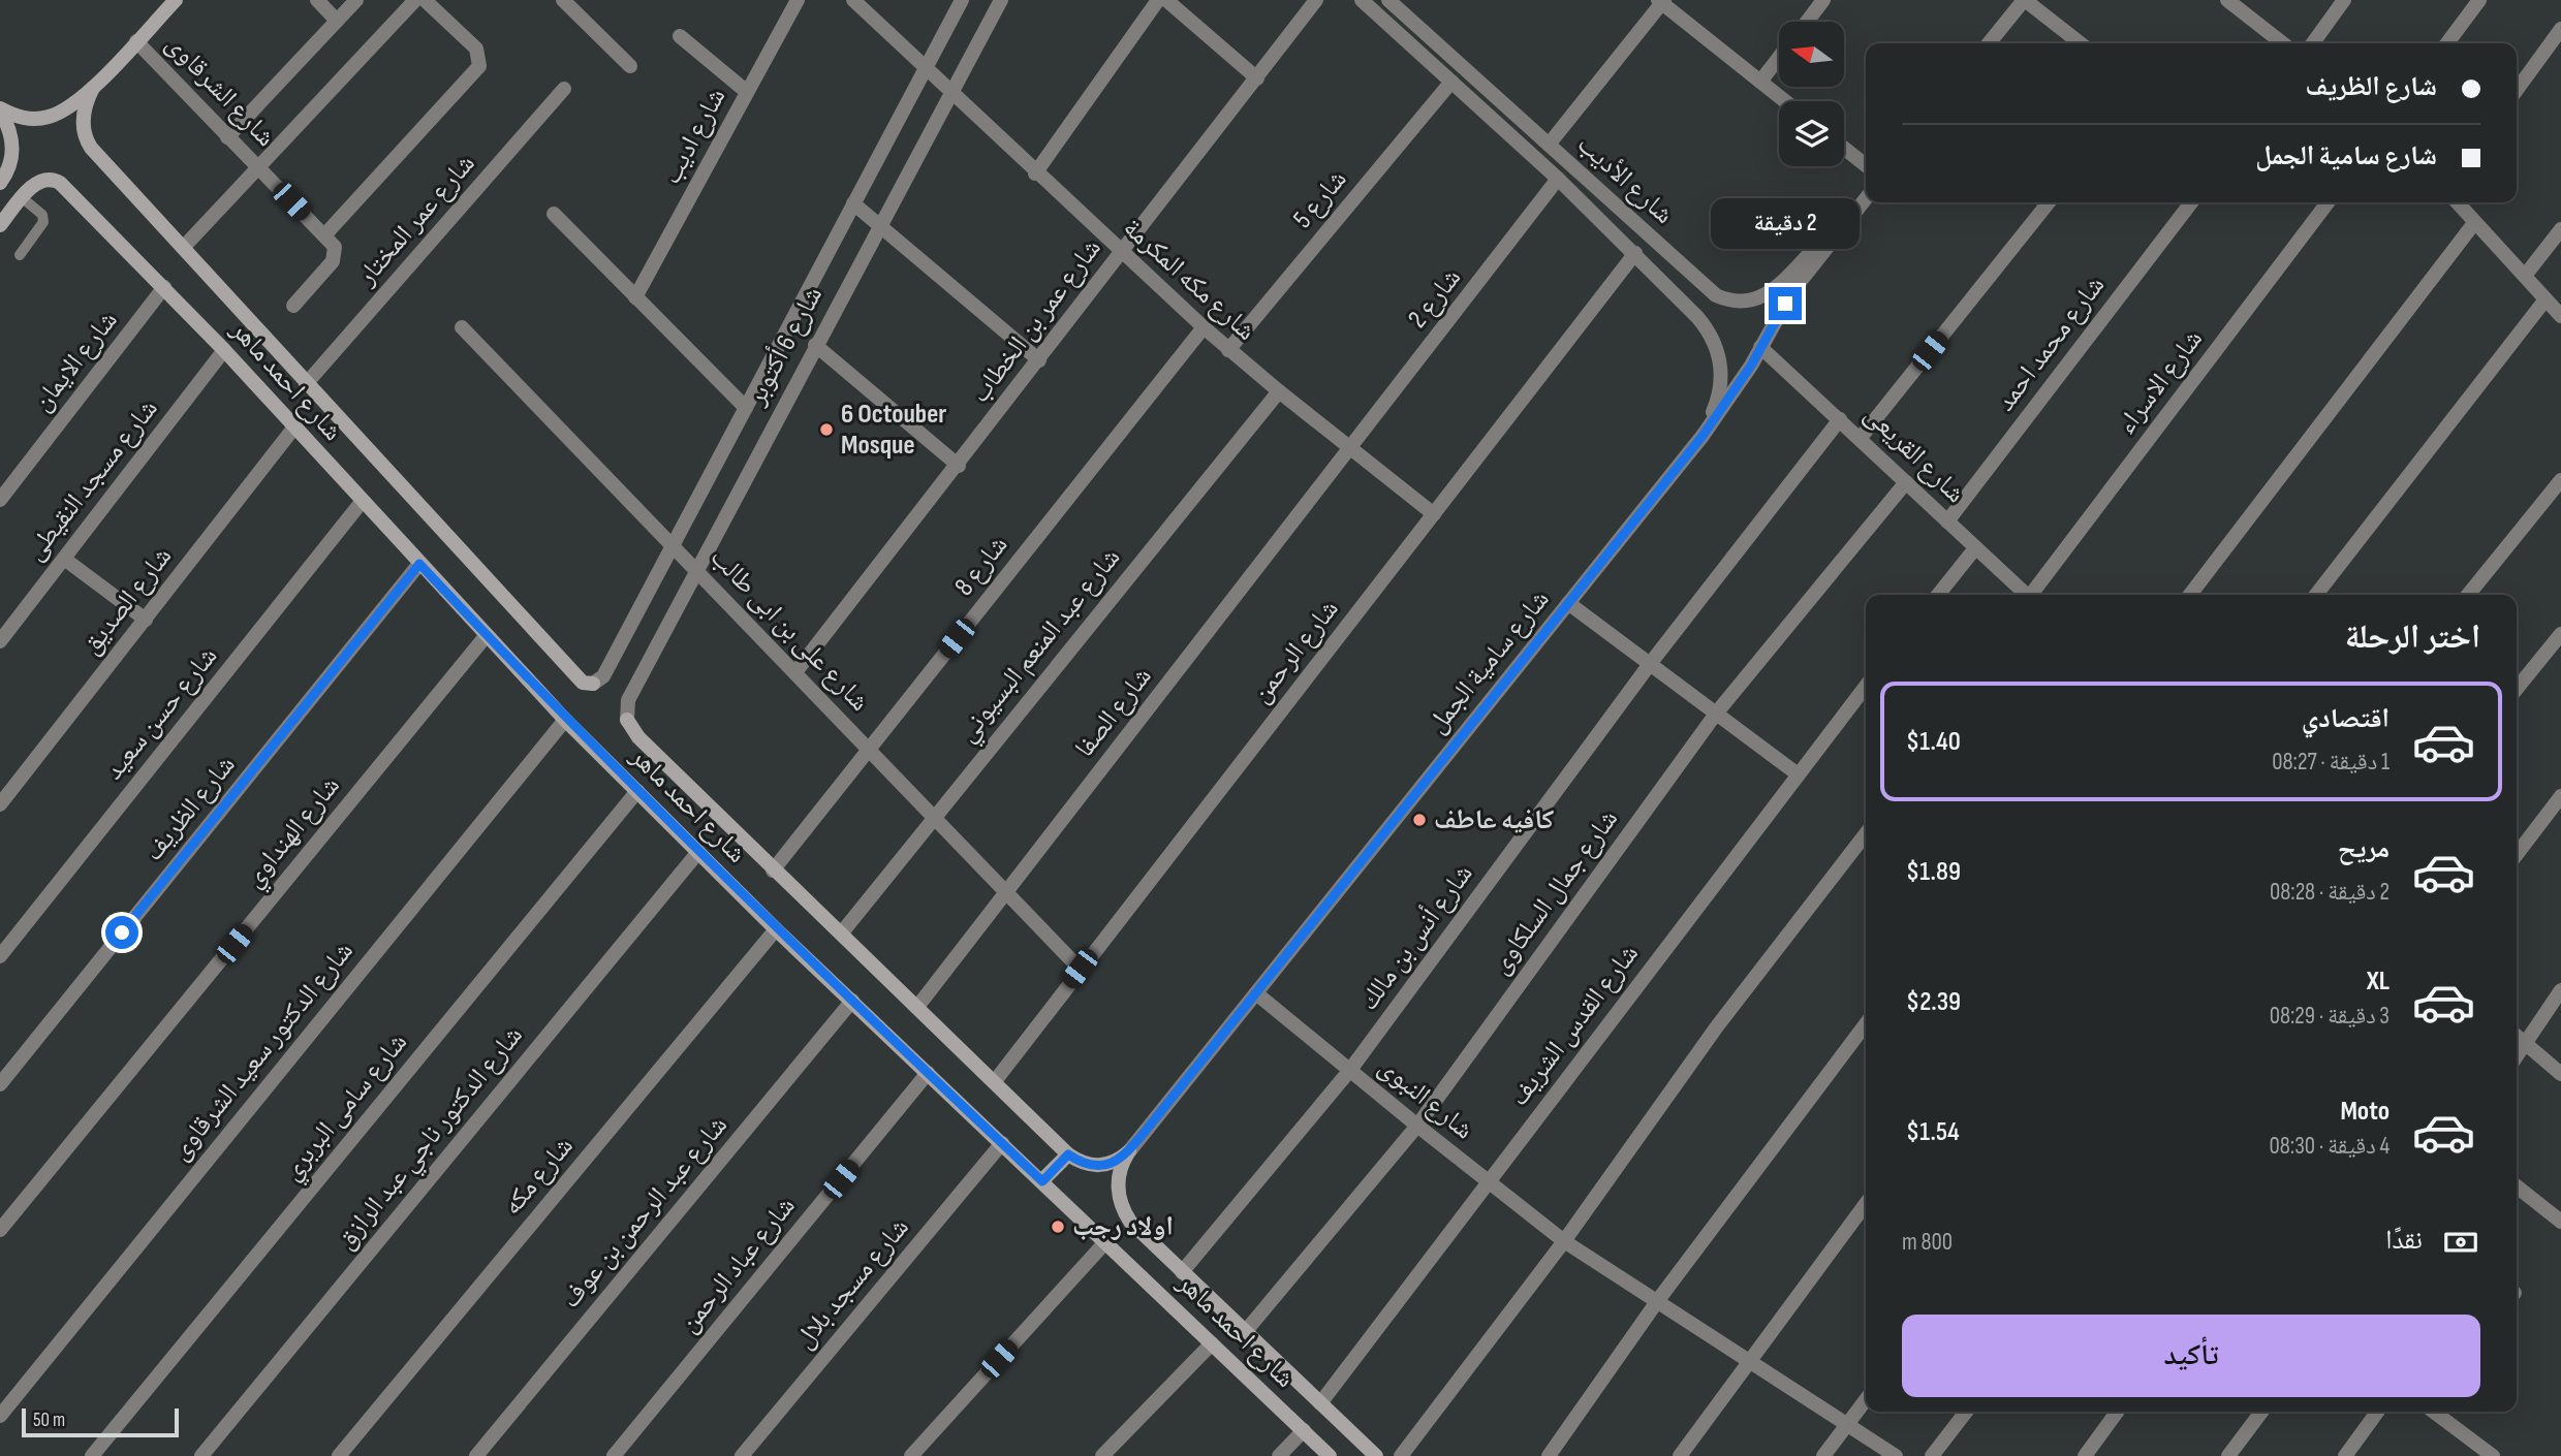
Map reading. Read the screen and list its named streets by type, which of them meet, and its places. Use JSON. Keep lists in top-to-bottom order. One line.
{"streets":{"main road":["شارع احمد ماهر"],"street":["شارع الشرقاوى","شارع اديب","شارع الأديب","شارع 5","شارع عمر المختار","شارع مكه المكرمة","شارع 2","شارع عمر بن الخطاب","شارع محمد احمد","شارع 6 أكتوبر","شارع الايمان","شارع الاسراء","شارع القريعى","شارع مسجد النقيطى","شارع 8","شارع الصديق","شارع على بن ابى طالب","شارع عبد المنعم البسيوني","شارع الرحمن","شارع سامية الجمل","شارع الصفا","شارع حسن سعيد","شارع الظريف","شارع الهنداوي","شارع جمال السلكاوى","شارع أنس بن مالك","شارع القدس الشريف","شارع الدكتور سعيد الشرقاوى","شارع النبوى","شارع سامى البربري","شارع الدكتور ناجي عبد الرازق","شارع مكه","شارع عبد الرحمن بن عوف","شارع عباد الرحمن","شارع مسجد بلال"]},"crossings":[["شارع الأديب","شارع 5"],["شارع الأديب","شارع 2"],["شارع الأديب","شارع الرحمن"],["شارع الأديب","شارع سامية الجمل"],["شارع 5","شارع مكه المكرمة"],["شارع عمر المختار","شارع احمد ماهر"],["شارع مكه المكرمة","شارع 2"],["شارع مكه المكرمة","شارع عمر بن الخطاب"],["شارع مكه المكرمة","شارع 6 أكتوبر"],["شارع مكه المكرمة","شارع 8"],["شارع مكه المكرمة","شارع عبد المنعم البسيوني"],["شارع مكه المكرمة","شارع الرحمن"],["شارع مكه المكرمة","شارع الصفا"],["شارع 2","شارع الصفا"],["شارع عمر بن الخطاب","شارع على بن ابى طالب"],["شارع محمد احمد","شارع القريعى"],["شارع 6 أكتوبر","شارع احمد ماهر"],["شارع 6 أكتوبر","شارع على بن ابى طالب"],["شارع الايمان","شارع احمد ماهر"],["شارع احمد ماهر","شارع مسجد النقيطى"],["شارع احمد ماهر","شارع 8"],["شارع احمد ماهر","شارع الصديق"],["شارع احمد ماهر","شارع عبد المنعم البسيوني"],["شارع احمد ماهر","شارع الرحمن"],["شارع احمد ماهر","شارع سامية الجمل"],["شارع احمد ماهر","شارع الصفا"],["شارع احمد ماهر","شارع حسن سعيد"],["شارع احمد ماهر","شارع الظريف"],["شارع احمد ماهر","شارع الهنداوي"],["شارع احمد ماهر","شارع جمال السلكاوى"],["شارع احمد ماهر","شارع أنس بن مالك"],["شارع احمد ماهر","شارع القدس الشريف"],["شارع احمد ماهر","شارع الدكتور سعيد الشرقاوى"],["شارع احمد ماهر","شارع سامى البربري"],["شارع احمد ماهر","شارع الدكتور ناجي عبد الرازق"],["شارع احمد ماهر","شارع مكه"],["شارع احمد ماهر","شارع عبد الرحمن بن عوف"],["شارع احمد ماهر","شارع عباد الرحمن"],["شارع احمد ماهر","شارع مسجد بلال"],["شارع القريعى","شارع سامية الجمل"],["شارع القريعى","شارع جمال السلكاوى"],["شارع القريعى","شارع أنس بن مالك"],["شارع 8","شارع على بن ابى طالب"],["شارع على بن ابى طالب","شارع عبد المنعم البسيوني"],["شارع على بن ابى طالب","شارع الرحمن"],["شارع على بن ابى طالب","شارع الصفا"],["شارع سامية الجمل","شارع النبوى"],["شارع جمال السلكاوى","شارع النبوى"],["شارع أنس بن مالك","شارع النبوى"],["شارع القدس الشريف","شارع النبوى"]],"places":["6 Octouber Mosque","كافيه عاطف","اولاد رجب"],"scale_bar":"50 m","north":"left","page":{"banner":["شارع الظريف","شارع سامية الجمل"],"bubble":"2 دقيقة","heading":"اختر الرحلة","list":[{"name":"اقتصادي","note":"1 دقيقة · 08:27","value":"$1.40"},{"name":"مريح","note":"2 دقيقة · 08:28","value":"$1.89"},{"name":"XL","note":"3 دقيقة · 08:29","value":"$2.39"},{"name":"Moto","note":"4 دقيقة · 08:30","value":"$1.54"}],"pay":["نقدًا","800 m"],"buttons":"تأكيد","scale":"50 m"}}
